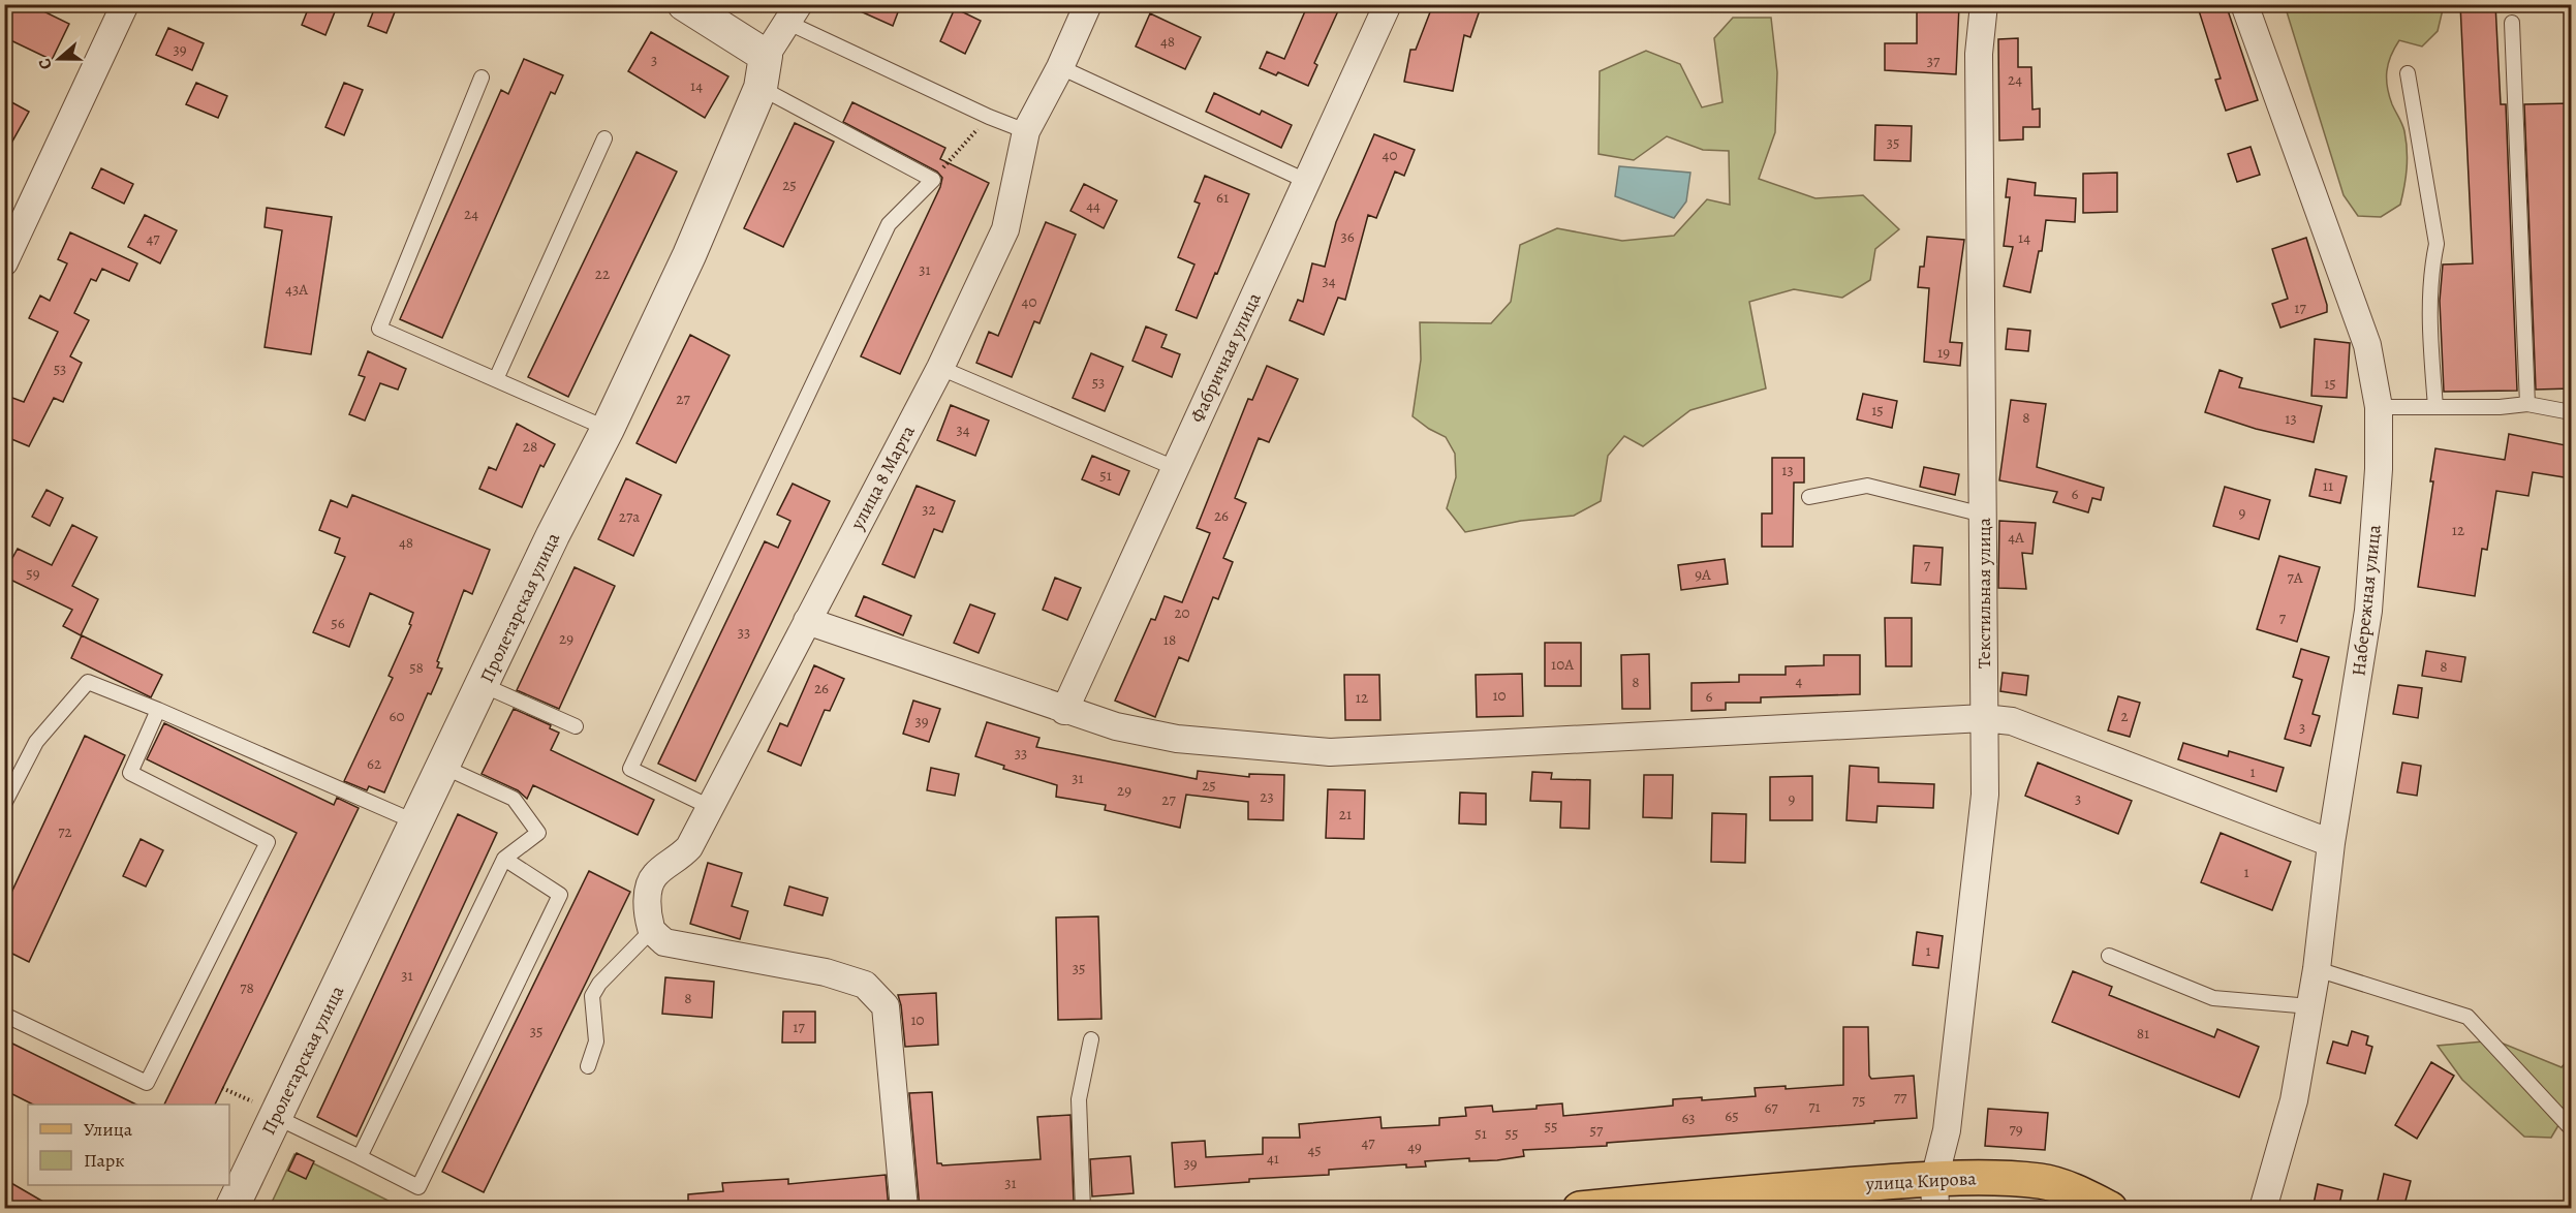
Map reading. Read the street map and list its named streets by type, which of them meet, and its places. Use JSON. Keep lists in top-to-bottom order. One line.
{"streets":{"main road":["улица Кирова"],"street":["Фабричная улица","улица 8 Марта","Текстильная улица","Набережная улица","Пролетарская улица"]},"crossings":[["Текстильная улица","улица Кирова"]],"house_numbers":["48","39","3","37","24","14","35","40","25","61","44","24","36","14","47","31","22","34","43А","40","17","19","53","53","15","27","15","8","13","34","28","13","51","11","6","32","9","26","27а","12","4А","48","7","59","9А","7А","20","7","56","33","29","18","10А","8","58","4","8","26","10","6","12","60","2","39","3","33","62","1","31","25","29","23","9","3","27","21","72","1","1","35","31","78","8","10","17","35","81","77","75","71","67","65","63","55","79","57","51","55","47","49","45","41","39","31"],"legend":["Улица","Парк"],"north":"left"}
